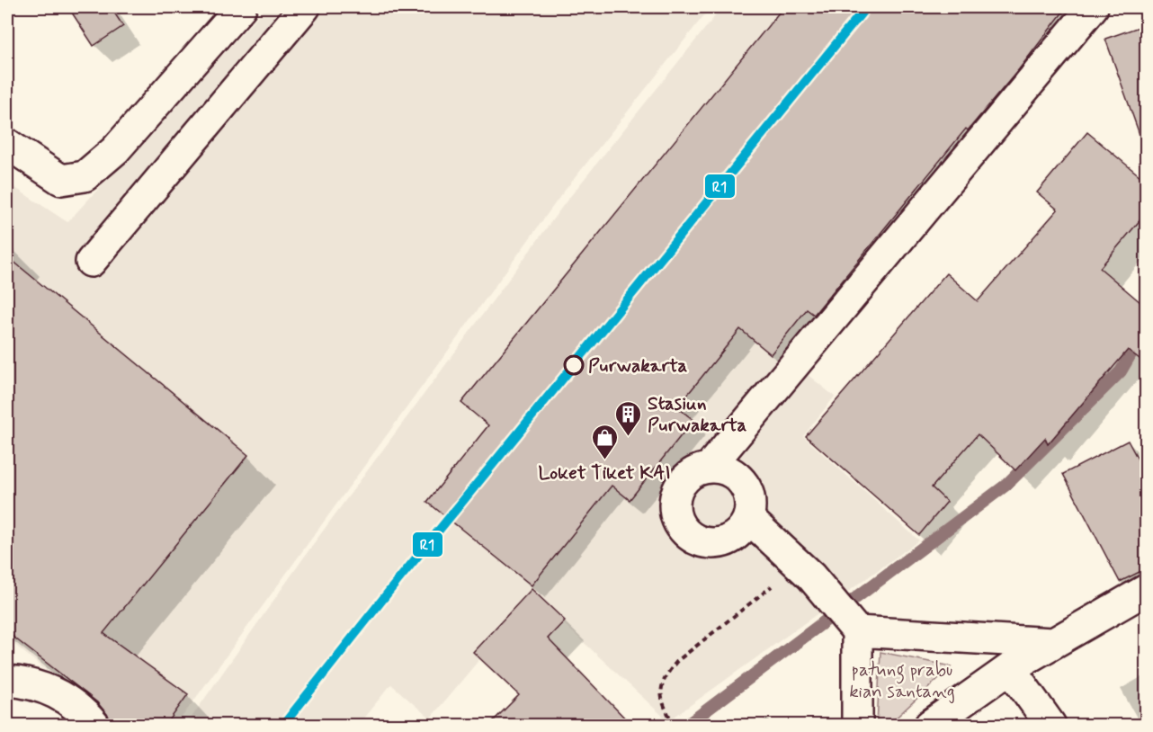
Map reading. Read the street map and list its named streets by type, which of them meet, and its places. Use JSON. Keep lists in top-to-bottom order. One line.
{"parks":["patung prabu kian santang"],"places":{"other":["Purwakarta"],"building":["Stasiun Purwakarta"],"shop":["Loket Tiket KAI"]},"lines":["transit line R1"]}
